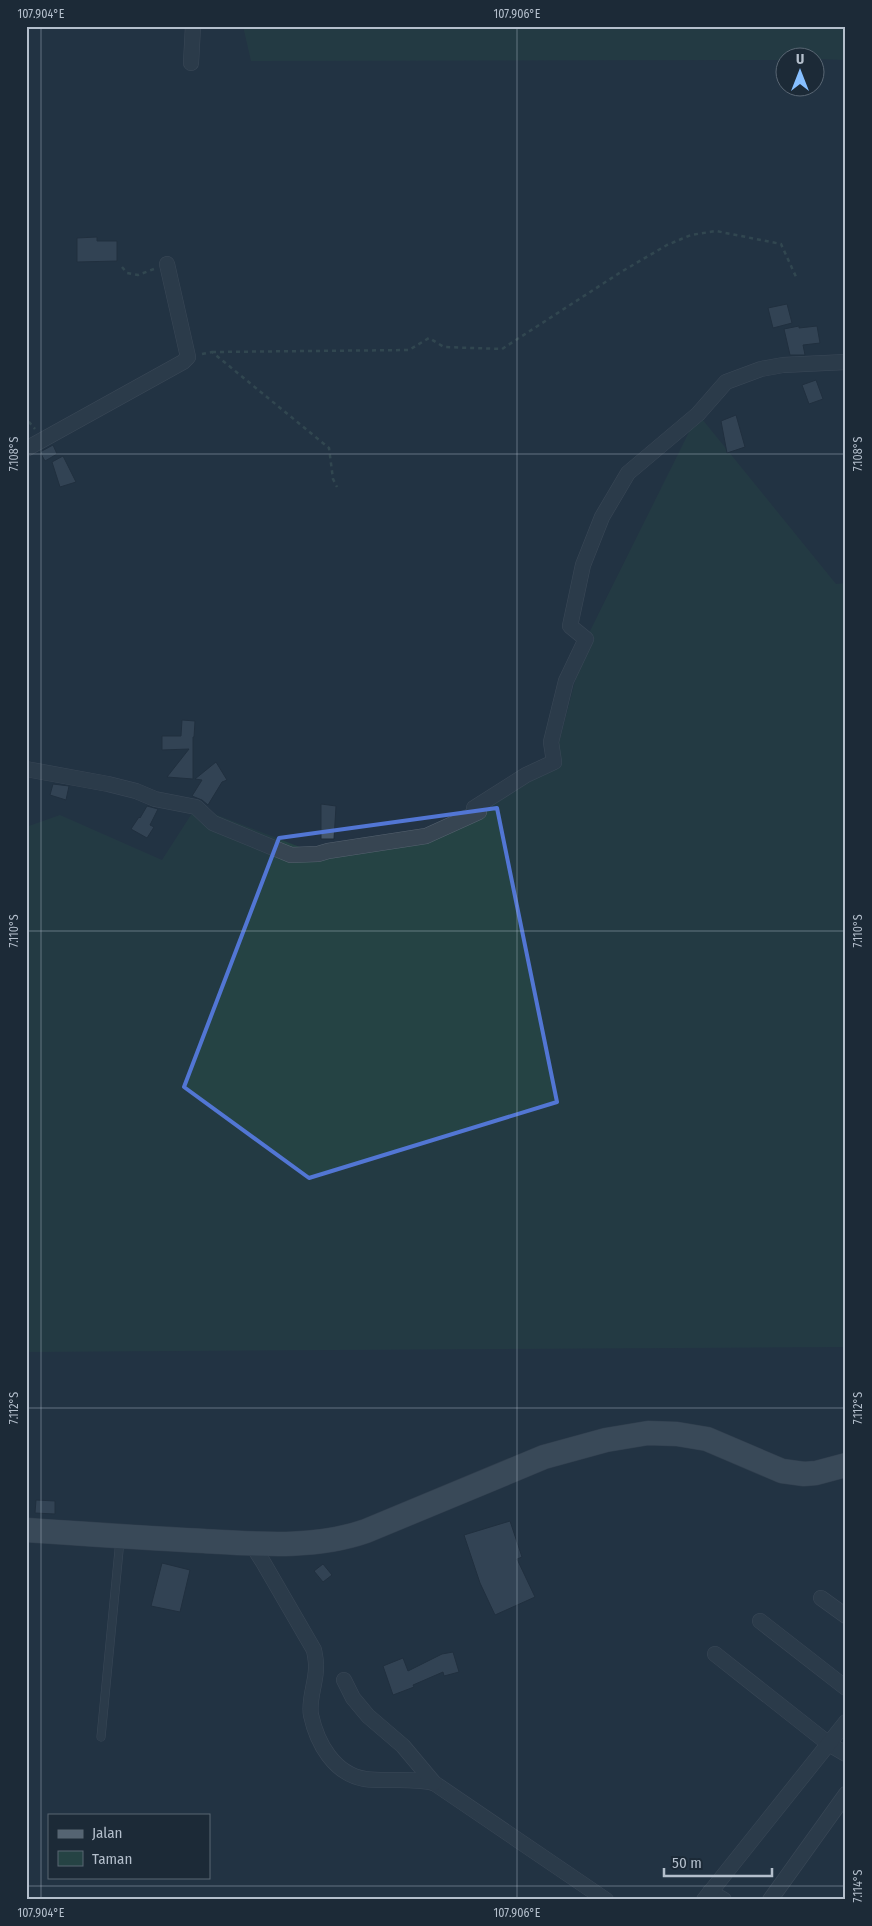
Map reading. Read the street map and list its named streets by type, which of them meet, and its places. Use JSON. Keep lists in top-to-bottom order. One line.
{"legend":["Jalan","Taman"],"scale_bar":"50 m","north":"top","coordinates":["107.904°E","107.906°E","7.108°S","7.110°S","7.112°S","7.114°S"]}
